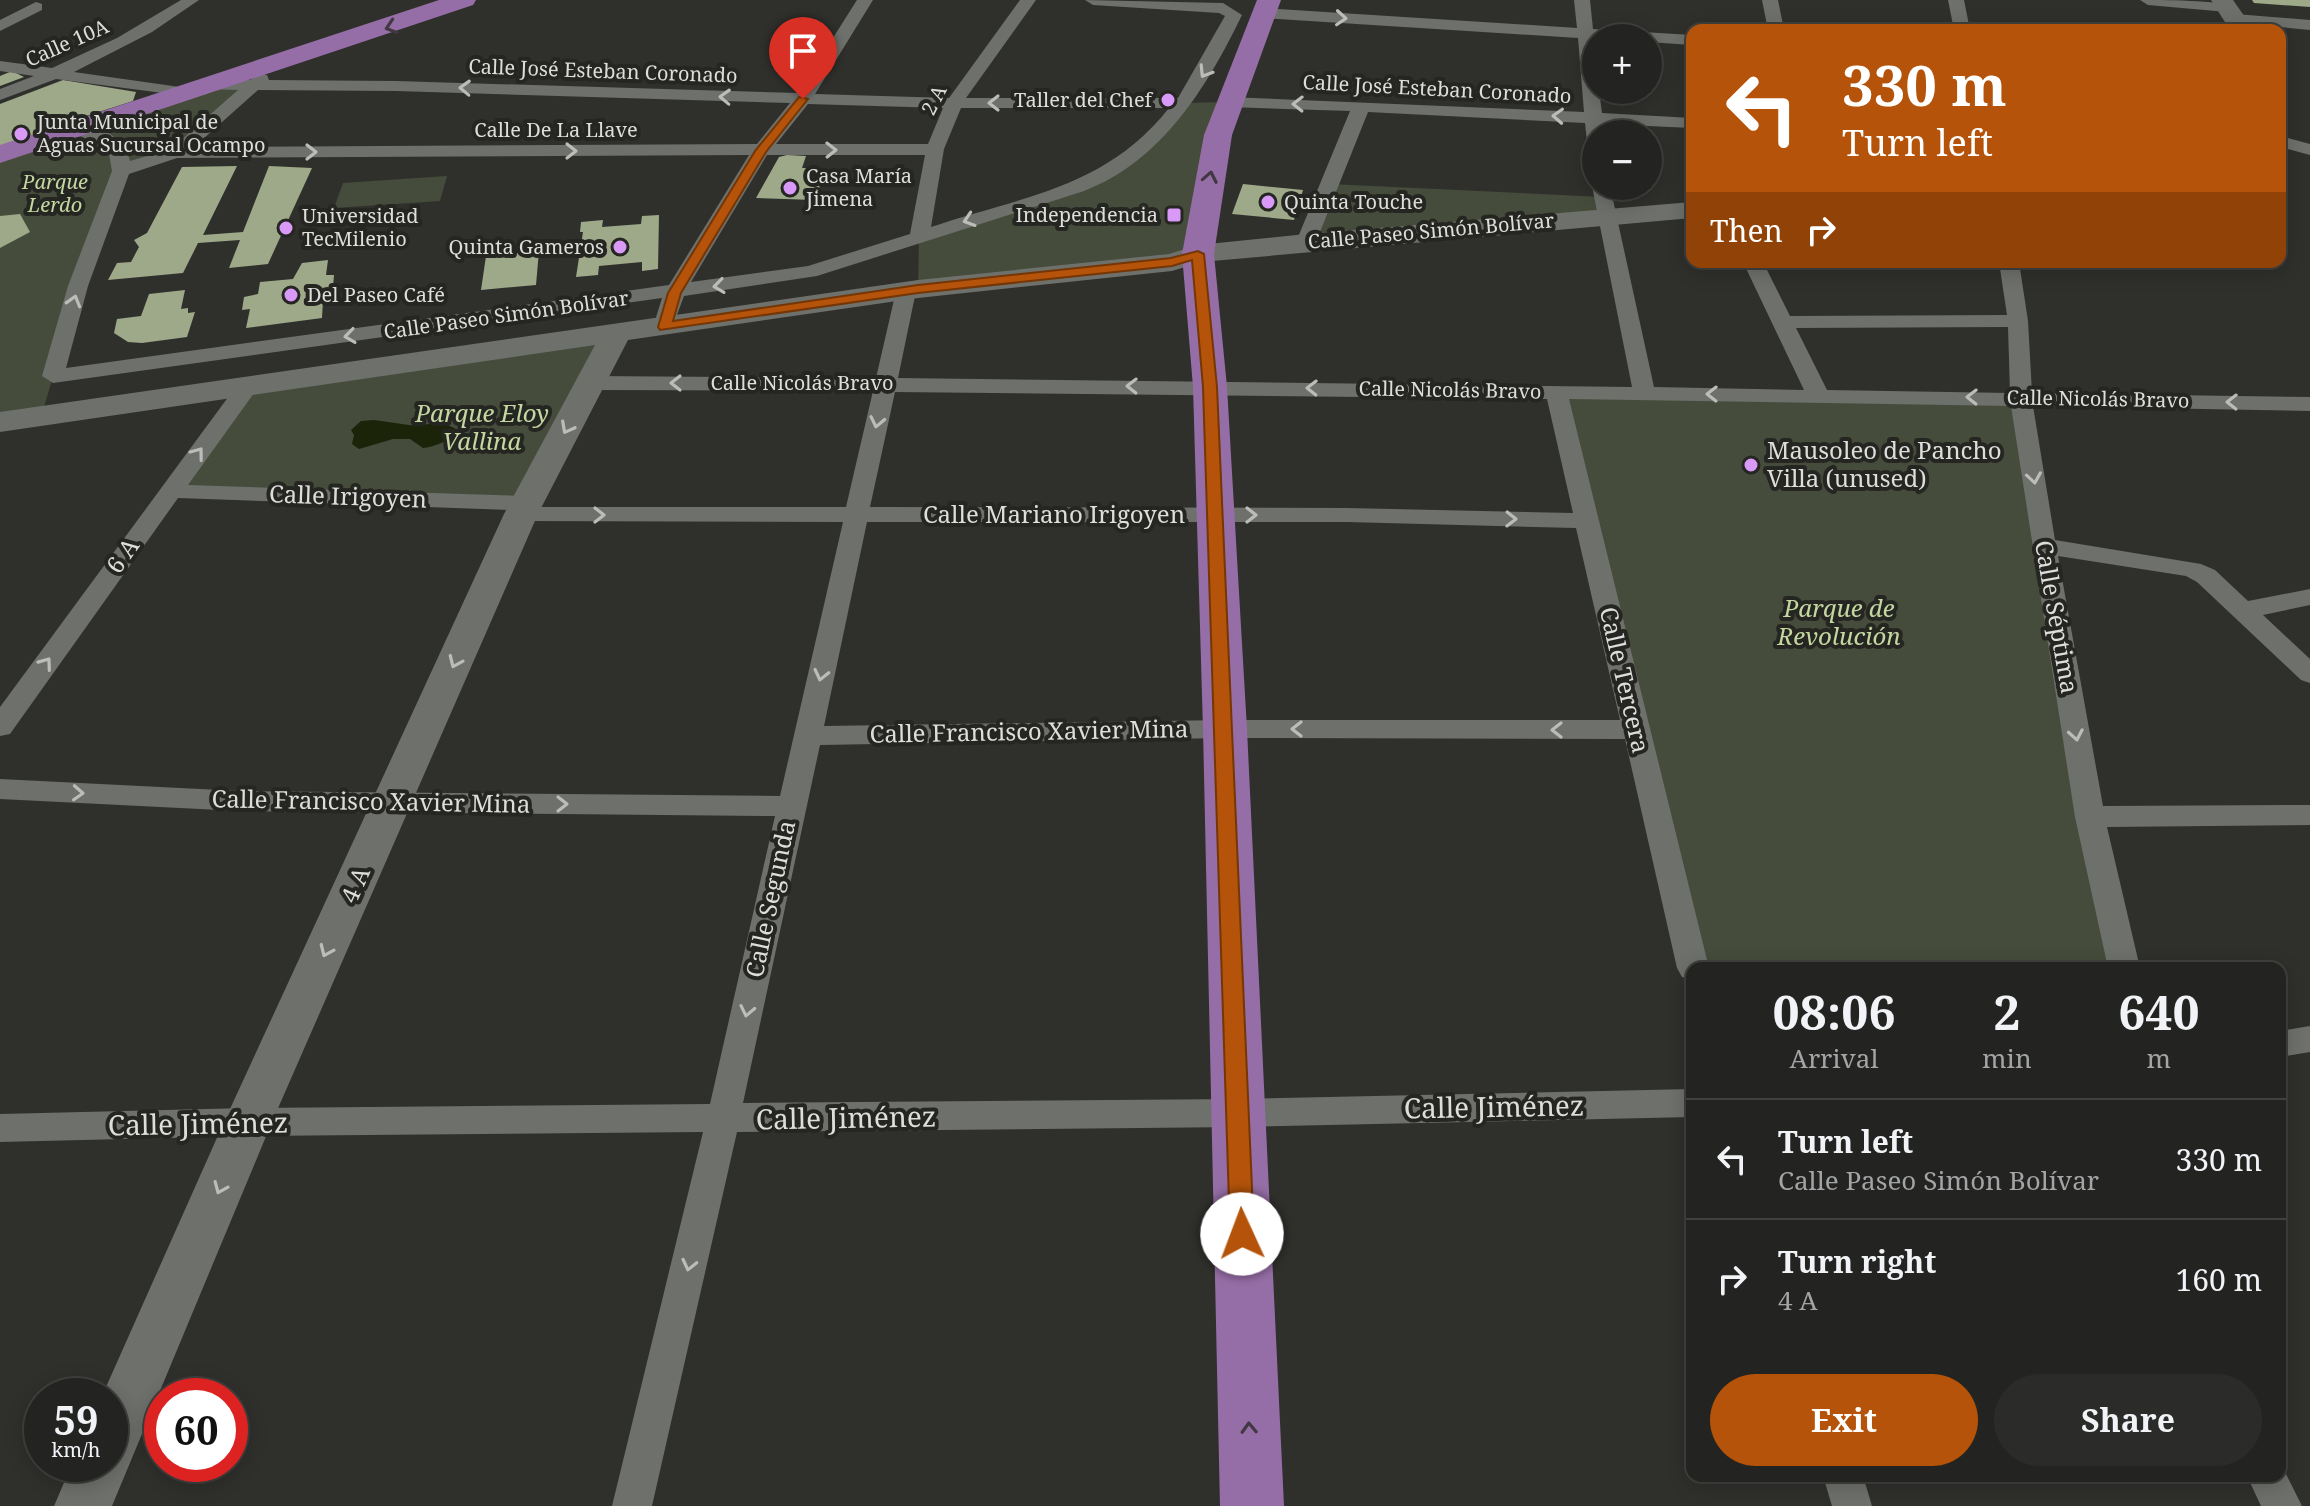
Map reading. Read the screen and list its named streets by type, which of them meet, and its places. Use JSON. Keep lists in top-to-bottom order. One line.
{"streets":{"main road":["Calle Paseo Simón Bolívar","4 A"],"street":["Calle 10A","Calle José Esteban Coronado","2 A","Calle De La Llave","Calle Nicolás Bravo","Calle Irigoyen","Calle Mariano Irigoyen","6 A","Calle Séptima","Calle Tercera","Calle Francisco Xavier Mina","Calle Segunda","Calle Jiménez"]},"crossings":[["Calle 10A","Calle José Esteban Coronado"],["Calle José Esteban Coronado","2 A"],["Calle José Esteban Coronado","Calle Paseo Simón Bolívar"],["2 A","Calle De La Llave"],["2 A","Calle Paseo Simón Bolívar"],["Calle Paseo Simón Bolívar","6 A"],["Calle Paseo Simón Bolívar","4 A"],["Calle Paseo Simón Bolívar","Calle Segunda"],["Calle Nicolás Bravo","Calle Séptima"],["Calle Nicolás Bravo","Calle Tercera"],["Calle Nicolás Bravo","4 A"],["Calle Nicolás Bravo","Calle Segunda"],["Calle Irigoyen","Calle Mariano Irigoyen"],["Calle Irigoyen","6 A"],["Calle Irigoyen","4 A"],["Calle Mariano Irigoyen","Calle Tercera"],["Calle Mariano Irigoyen","4 A"],["Calle Mariano Irigoyen","Calle Segunda"],["Calle Tercera","Calle Francisco Xavier Mina"],["Calle Francisco Xavier Mina","4 A"],["Calle Francisco Xavier Mina","Calle Segunda"],["4 A","Calle Jiménez"],["Calle Segunda","Calle Jiménez"]],"one_way":["Calle José Esteban Coronado","Calle De La Llave","Calle Mariano Irigoyen","6 A","Calle Séptima","4 A","Calle Segunda"],"parks":["Parque Lerdo","Parque Eloy Vallina","Parque de Revolución"],"places":{"other":["Taller del Chef","Junta Municipal de Aguas Sucursal Ocampo","Casa María Jimena","Quinta Touche","Universidad TecMilenio","Quinta Gameros","Del Paseo Café","Mausoleo de Pancho Villa (unused)"],"transit":["Independencia"]},"page":{"map_buttons":["+","−"],"turn":["330 m","Turn left"],"then":"Then","eta":["08:06","Arrival","2","min","640","m"],"list":[{"name":"Turn left","note":"Calle Paseo Simón Bolívar","value":"330 m"},{"name":"Turn right","note":"4 A","value":"160 m"}],"buttons":["Exit","Share"],"speed":"59 km/h","limit":"60"}}
